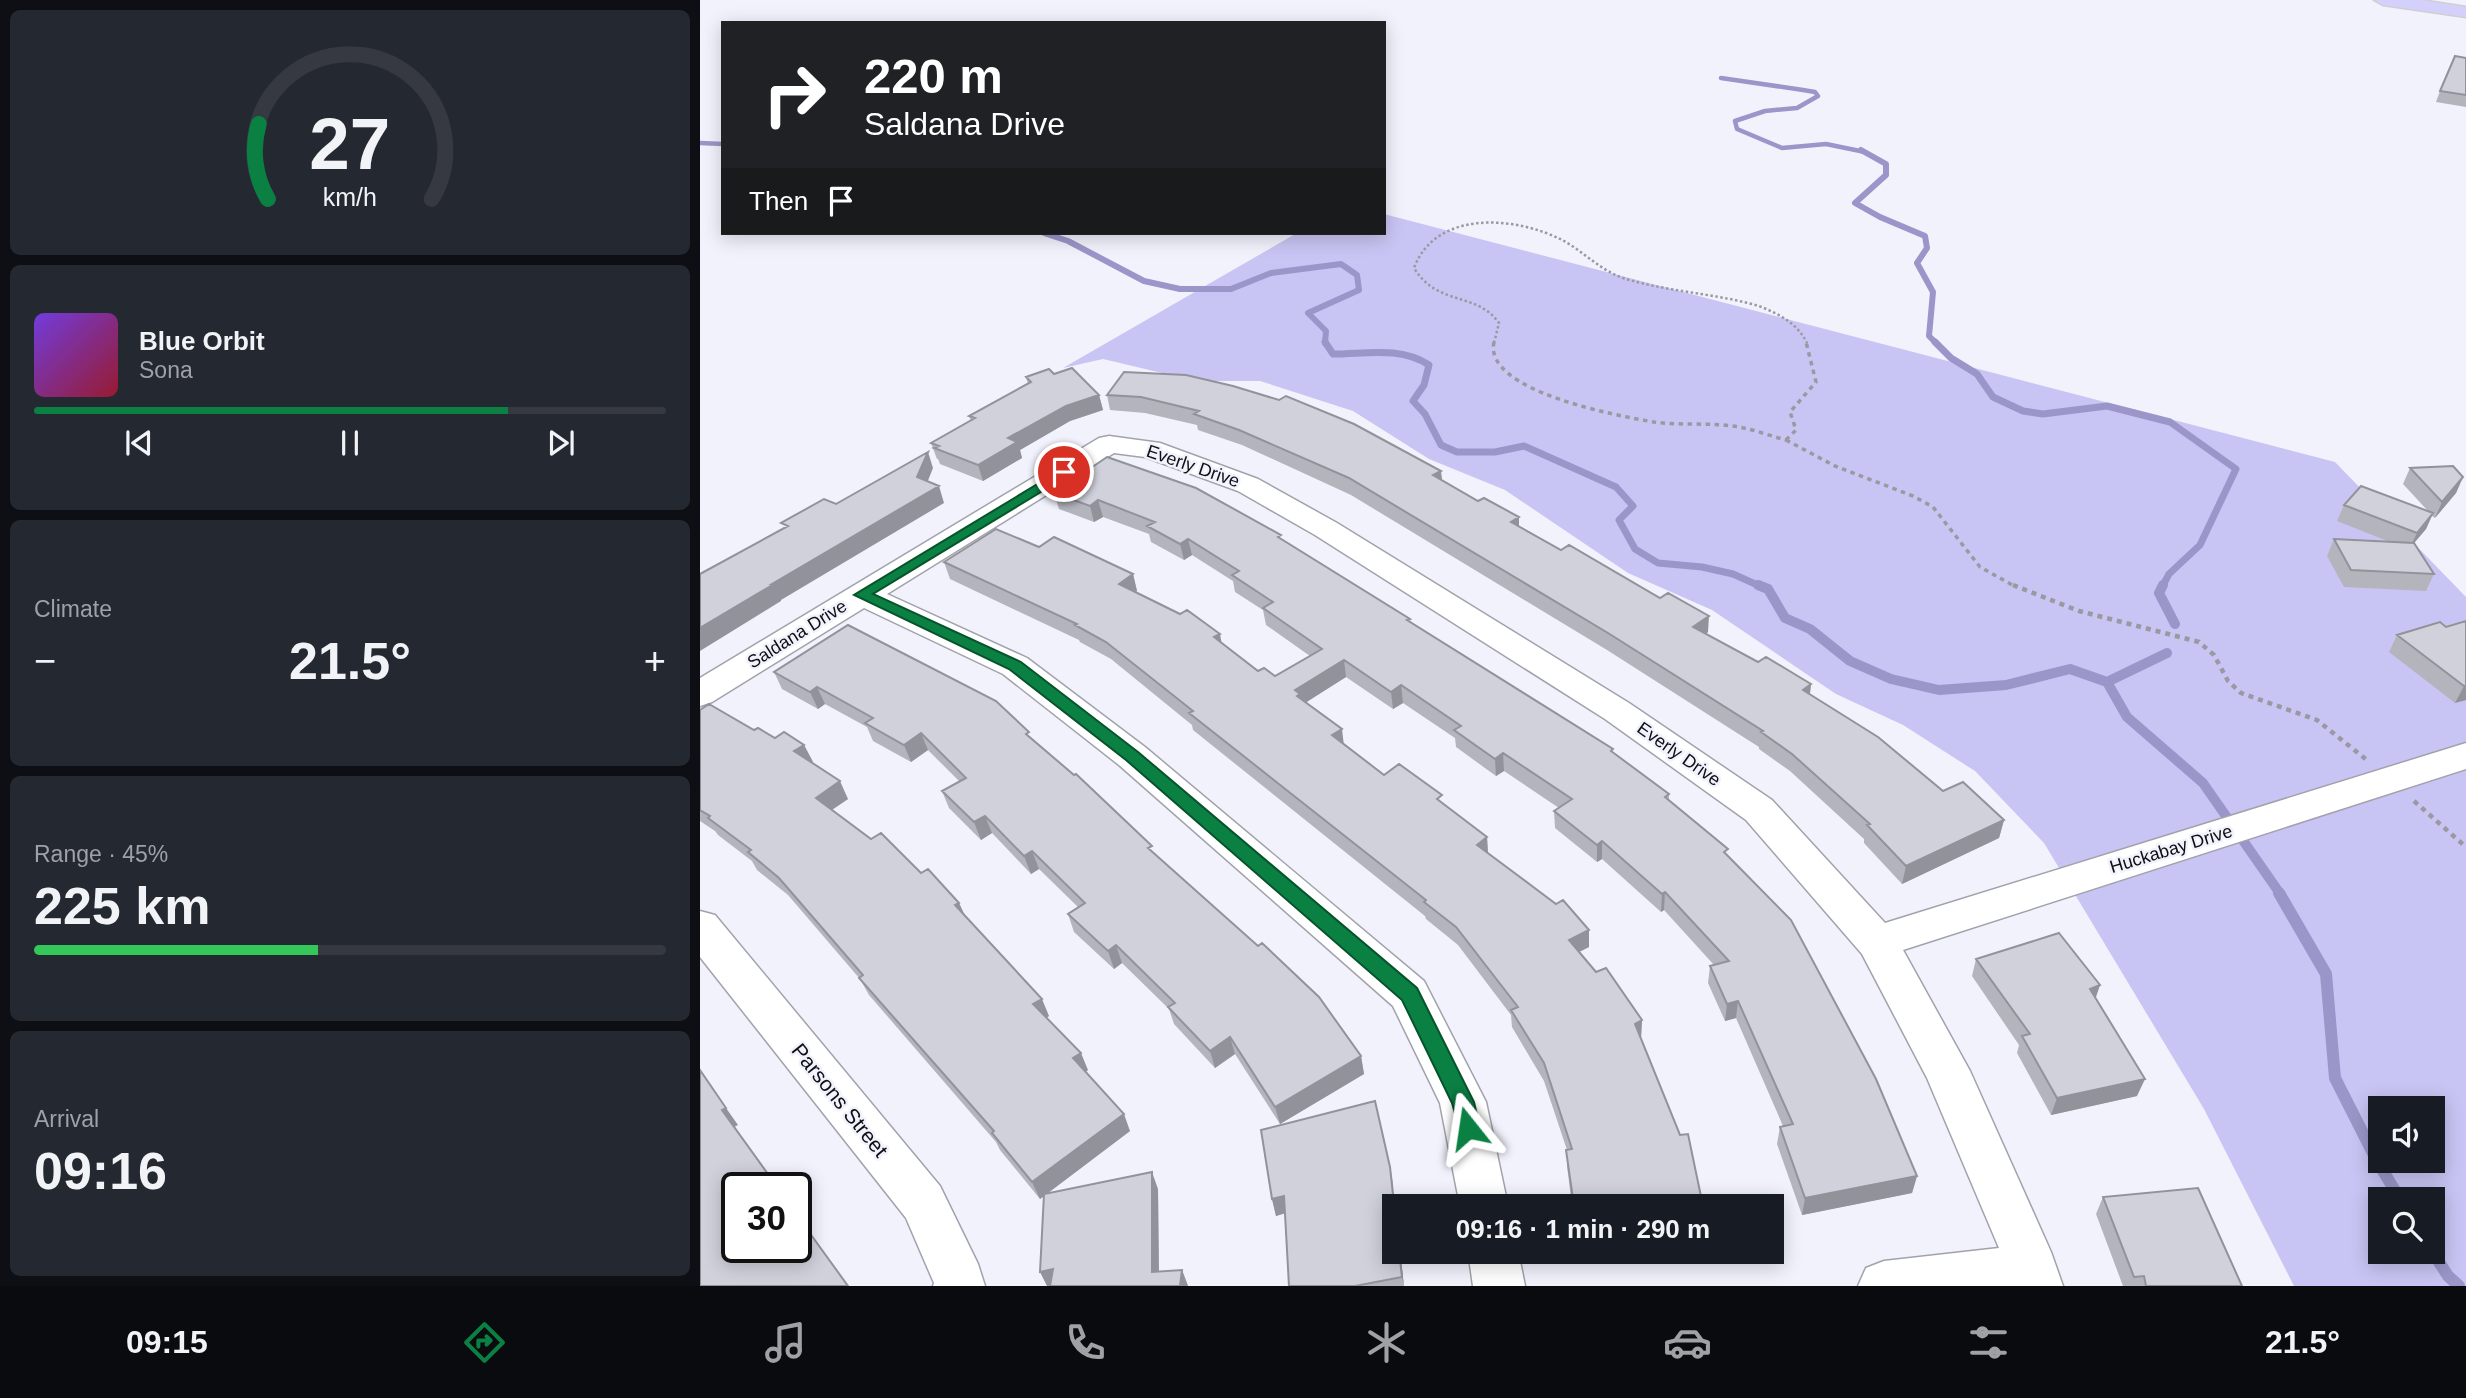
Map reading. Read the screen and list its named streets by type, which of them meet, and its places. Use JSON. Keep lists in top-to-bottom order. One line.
{"streets":{"street":["Everly Drive","Saldana Drive","Huckabay Drive","Parsons Street"]},"crossings":[["Everly Drive","Saldana Drive"],["Everly Drive","Huckabay Drive"]],"page":{"turn":["220 m","Saldana Drive"],"then":"Then","song":["Blue Orbit","Sona"],"tile":["Climate",["Range · 45%","225 km"],["Arrival","09:16"]],"heat":["−","21.5°","+"],"limit":"30","trip":"09:16 · 1 min · 290 m","tabs":["09:15","21.5°"],"gauge":["27","km/h"]}}
